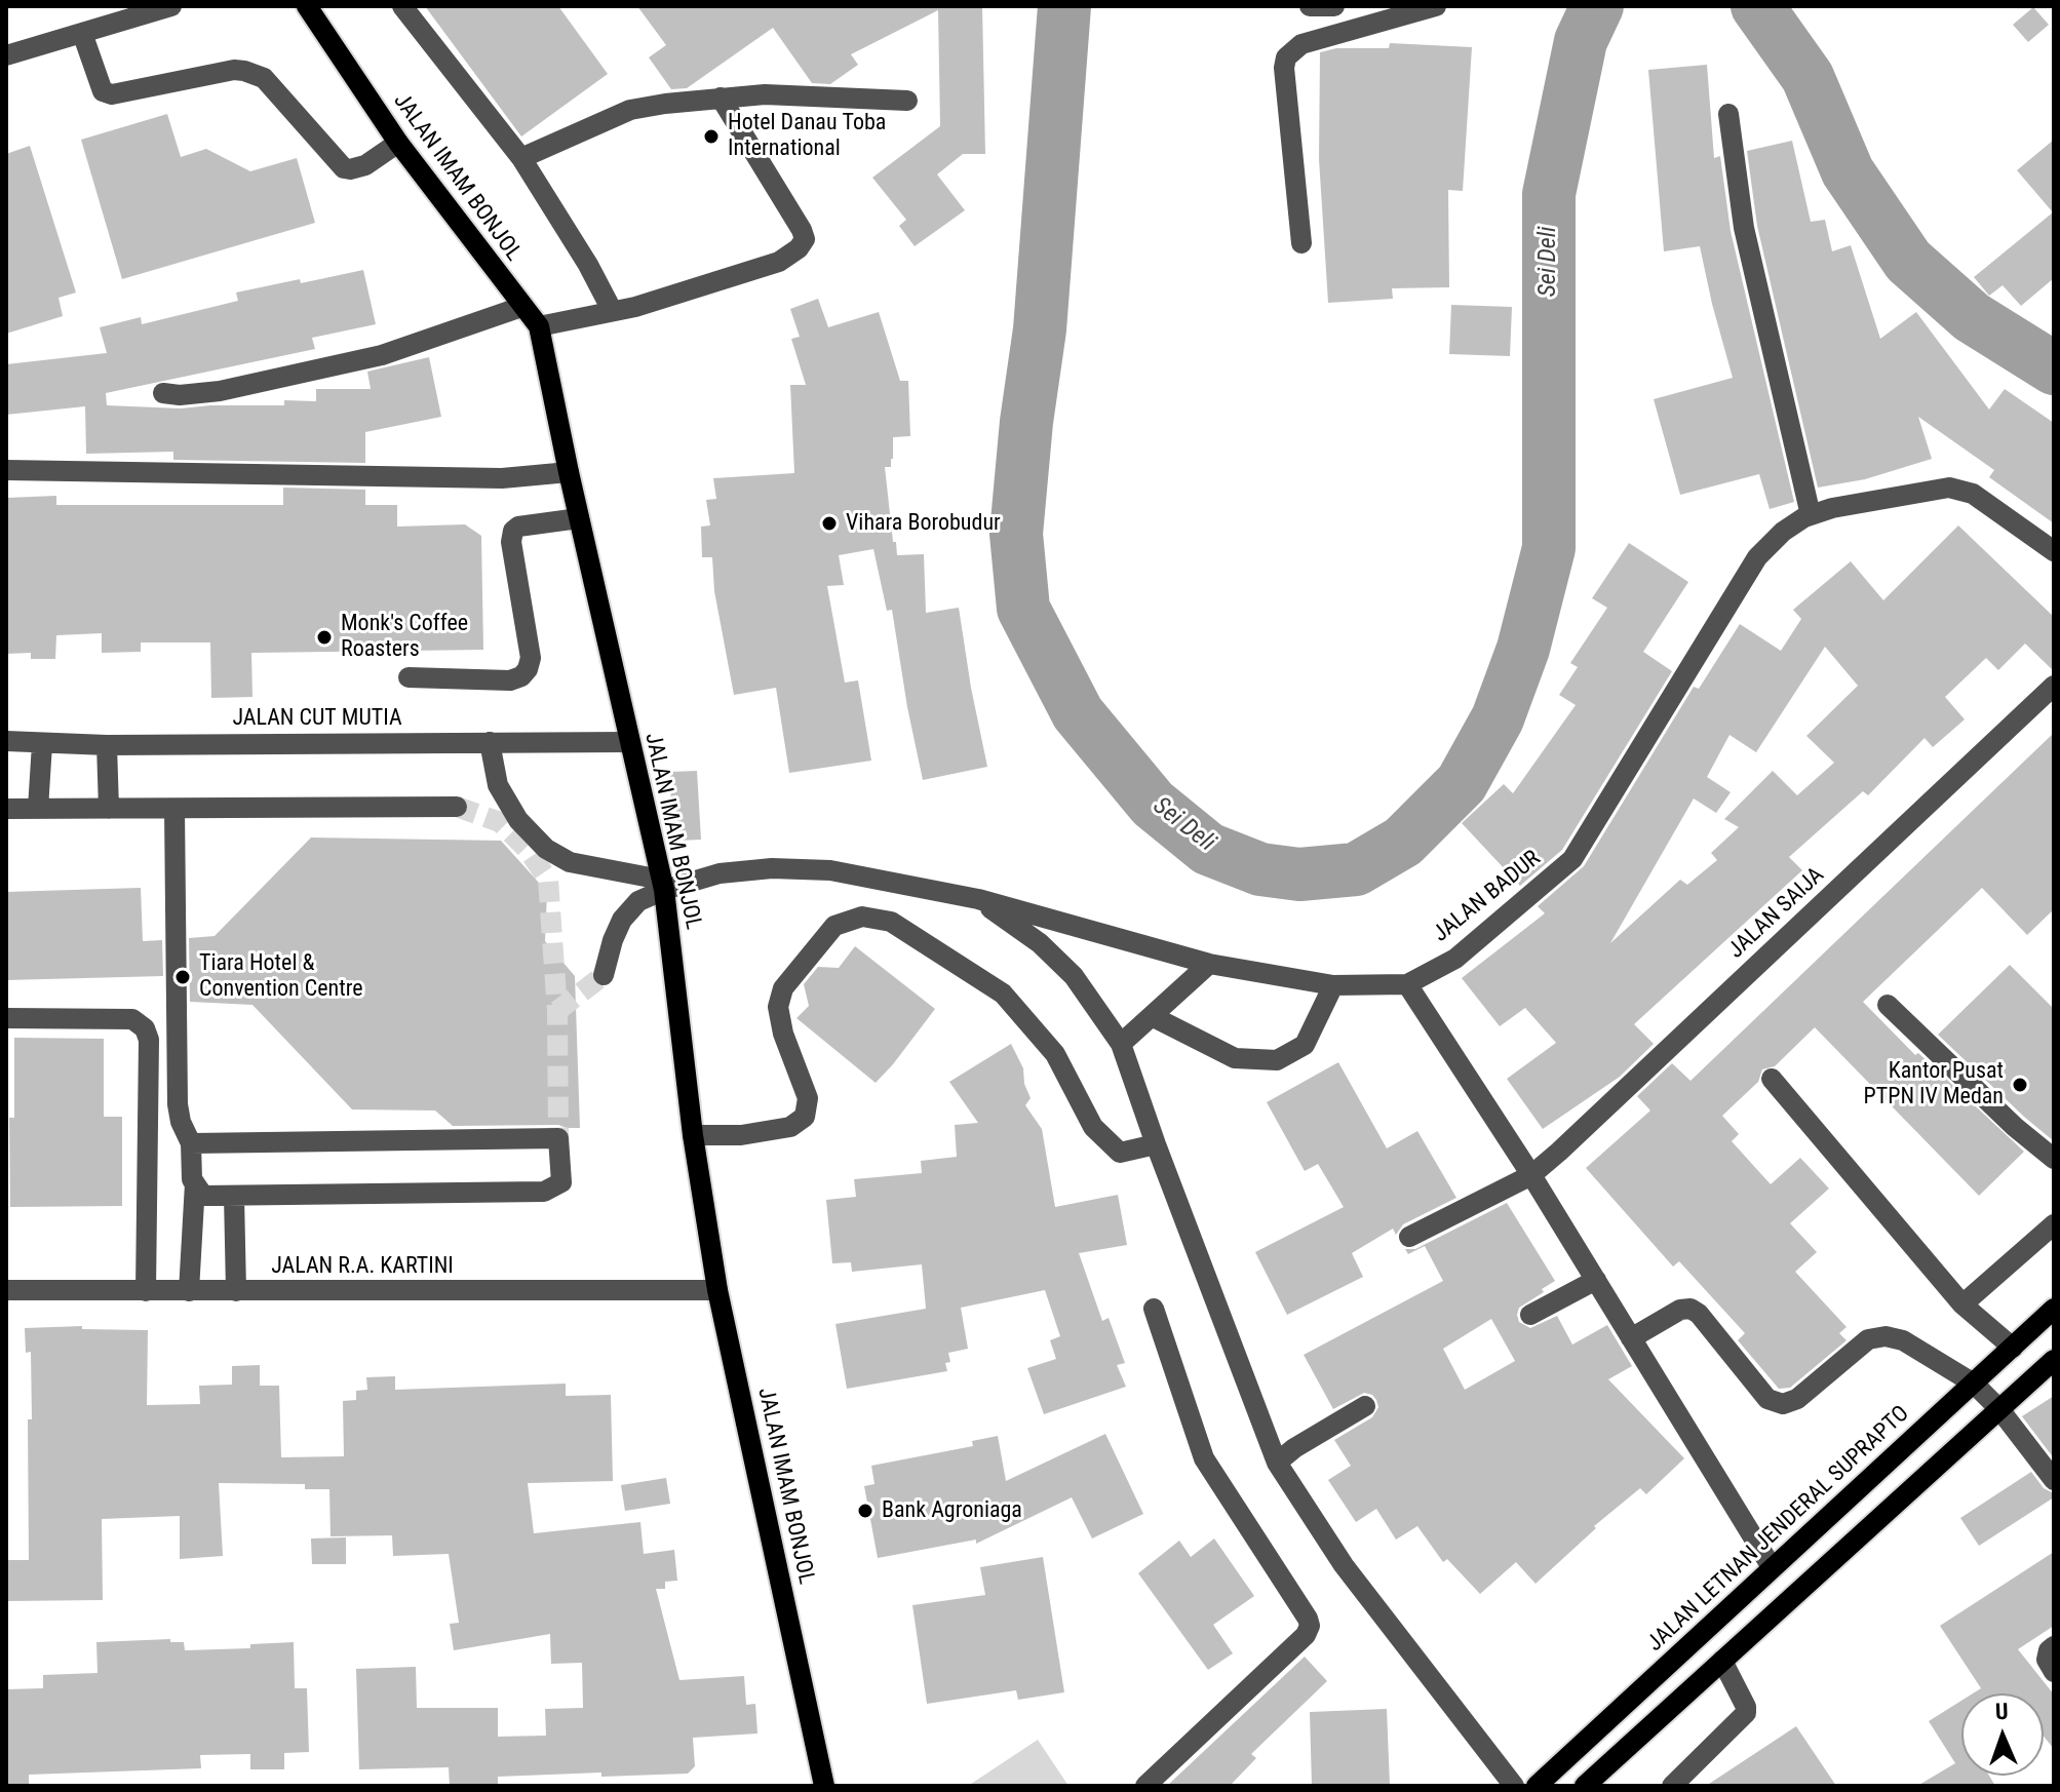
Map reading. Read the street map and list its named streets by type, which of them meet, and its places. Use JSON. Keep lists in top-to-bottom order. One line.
{"streets":{"main road":["JALAN IMAM BONJOL","JALAN LETNAN JENDERAL SUPRAPTO"],"street":["JALAN CUT MUTIA","JALAN BADUR","JALAN SAIJA","JALAN R.A. KARTINI"]},"crossings":[["JALAN IMAM BONJOL","JALAN CUT MUTIA"],["JALAN IMAM BONJOL","JALAN BADUR"],["JALAN IMAM BONJOL","JALAN R.A. KARTINI"]],"water":["Sei Deli"],"places":["Hotel Danau Toba International","Vihara Borobudur","Monk's Coffee Roasters","Tiara Hotel & Convention Centre","Kantor Pusat PTPN IV Medan","Bank Agroniaga"],"north":"top"}
